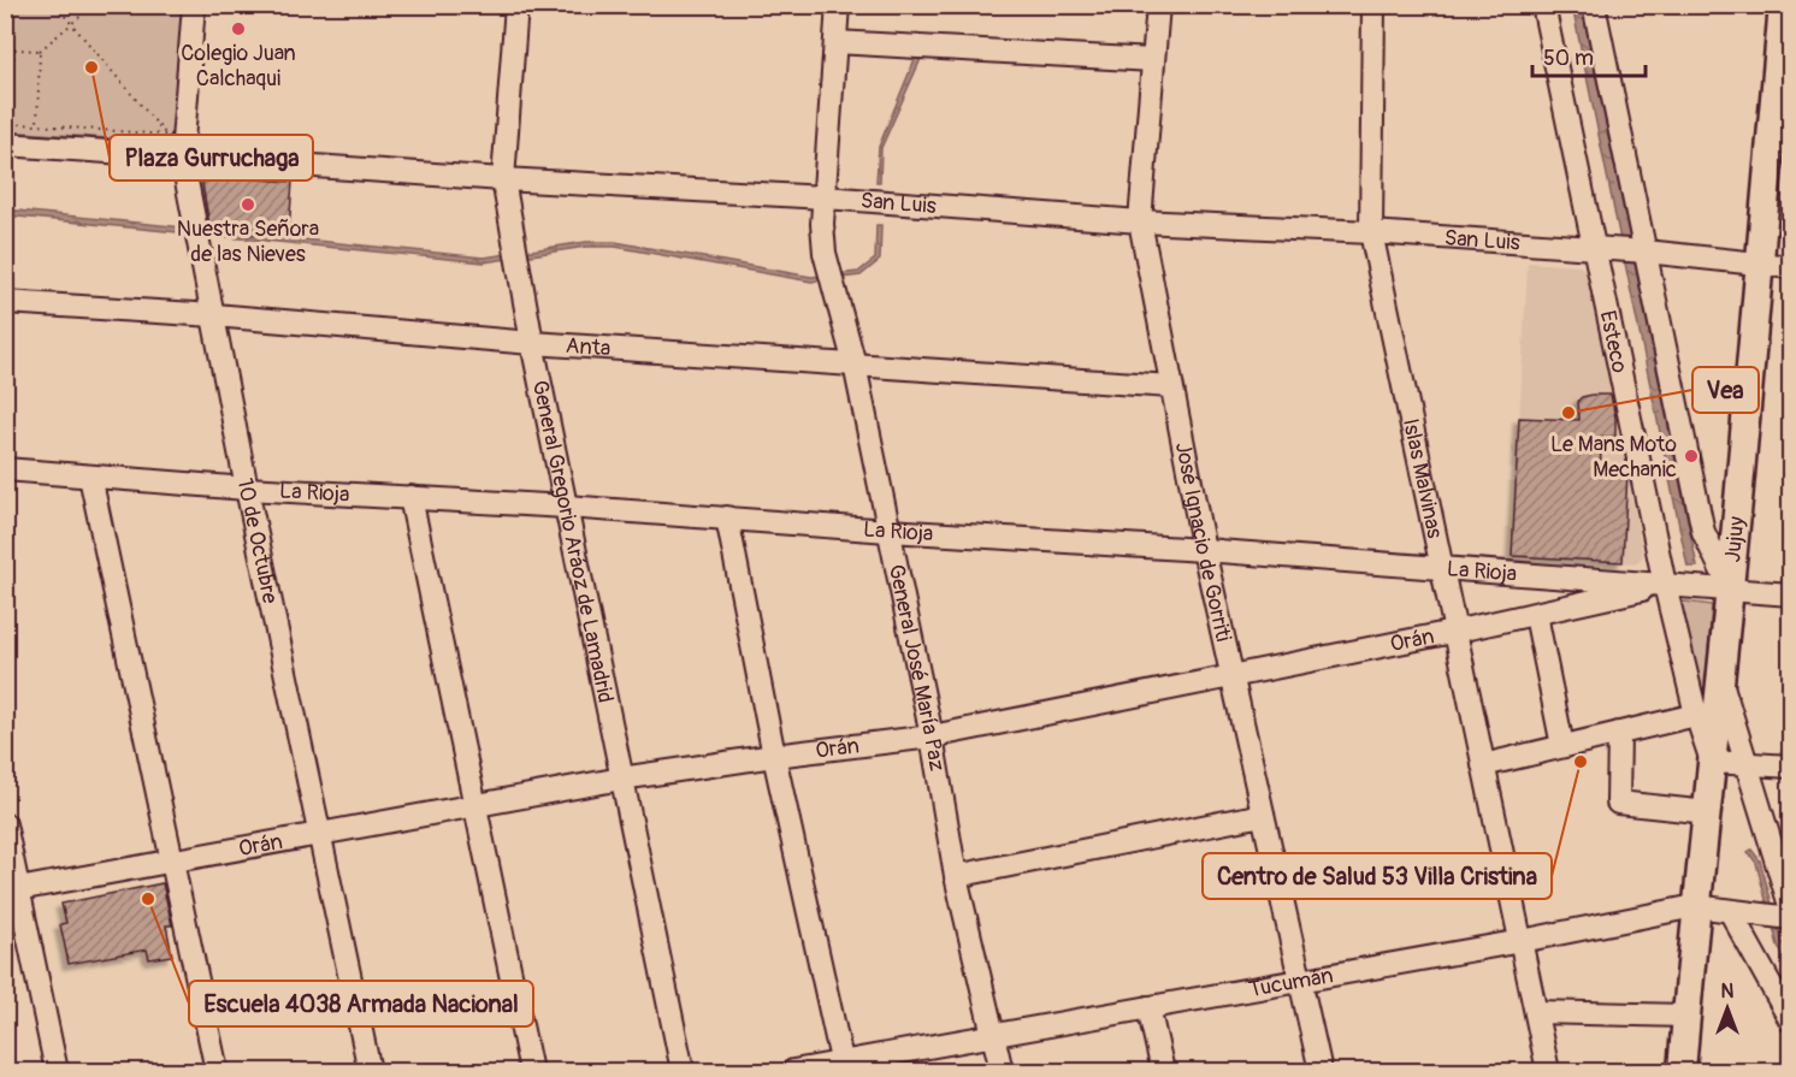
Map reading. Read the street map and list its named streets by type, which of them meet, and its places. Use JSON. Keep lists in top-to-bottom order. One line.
{"streets":{"main road":["Jujuy"],"street":["San Luis","Esteco","Anta","Islas Malvinas","La Rioja","10 de Octubre","General Gregorio Aráoz de Lamadrid","José Ignacio de Gorriti","Orán","General José María Paz","Tucumán"]},"crossings":[["San Luis","Esteco"],["San Luis","Islas Malvinas"],["San Luis","Jujuy"],["San Luis","10 de Octubre"],["San Luis","General Gregorio Aráoz de Lamadrid"],["San Luis","José Ignacio de Gorriti"],["San Luis","General José María Paz"],["Esteco","La Rioja"],["Esteco","Jujuy"],["Esteco","Orán"],["Anta","10 de Octubre"],["Anta","General Gregorio Aráoz de Lamadrid"],["Anta","José Ignacio de Gorriti"],["Anta","General José María Paz"],["Islas Malvinas","La Rioja"],["Islas Malvinas","Orán"],["Islas Malvinas","Tucumán"],["La Rioja","Jujuy"],["La Rioja","10 de Octubre"],["La Rioja","General Gregorio Aráoz de Lamadrid"],["La Rioja","José Ignacio de Gorriti"],["La Rioja","Orán"],["La Rioja","General José María Paz"],["Jujuy","Tucumán"],["10 de Octubre","Orán"],["General Gregorio Aráoz de Lamadrid","Orán"],["José Ignacio de Gorriti","Orán"],["José Ignacio de Gorriti","Tucumán"],["Orán","General José María Paz"],["General José María Paz","Tucumán"]],"places":["Colegio Juan Calchaqui","Plaza Gurruchaga","Nuestra Señora de las Nieves","Vea","Le Mans Moto Mechanic","Centro de Salud 53 Villa Cristina","Escuela 4038 Armada Nacional"],"scale_bar":"50 m","north":"top"}
